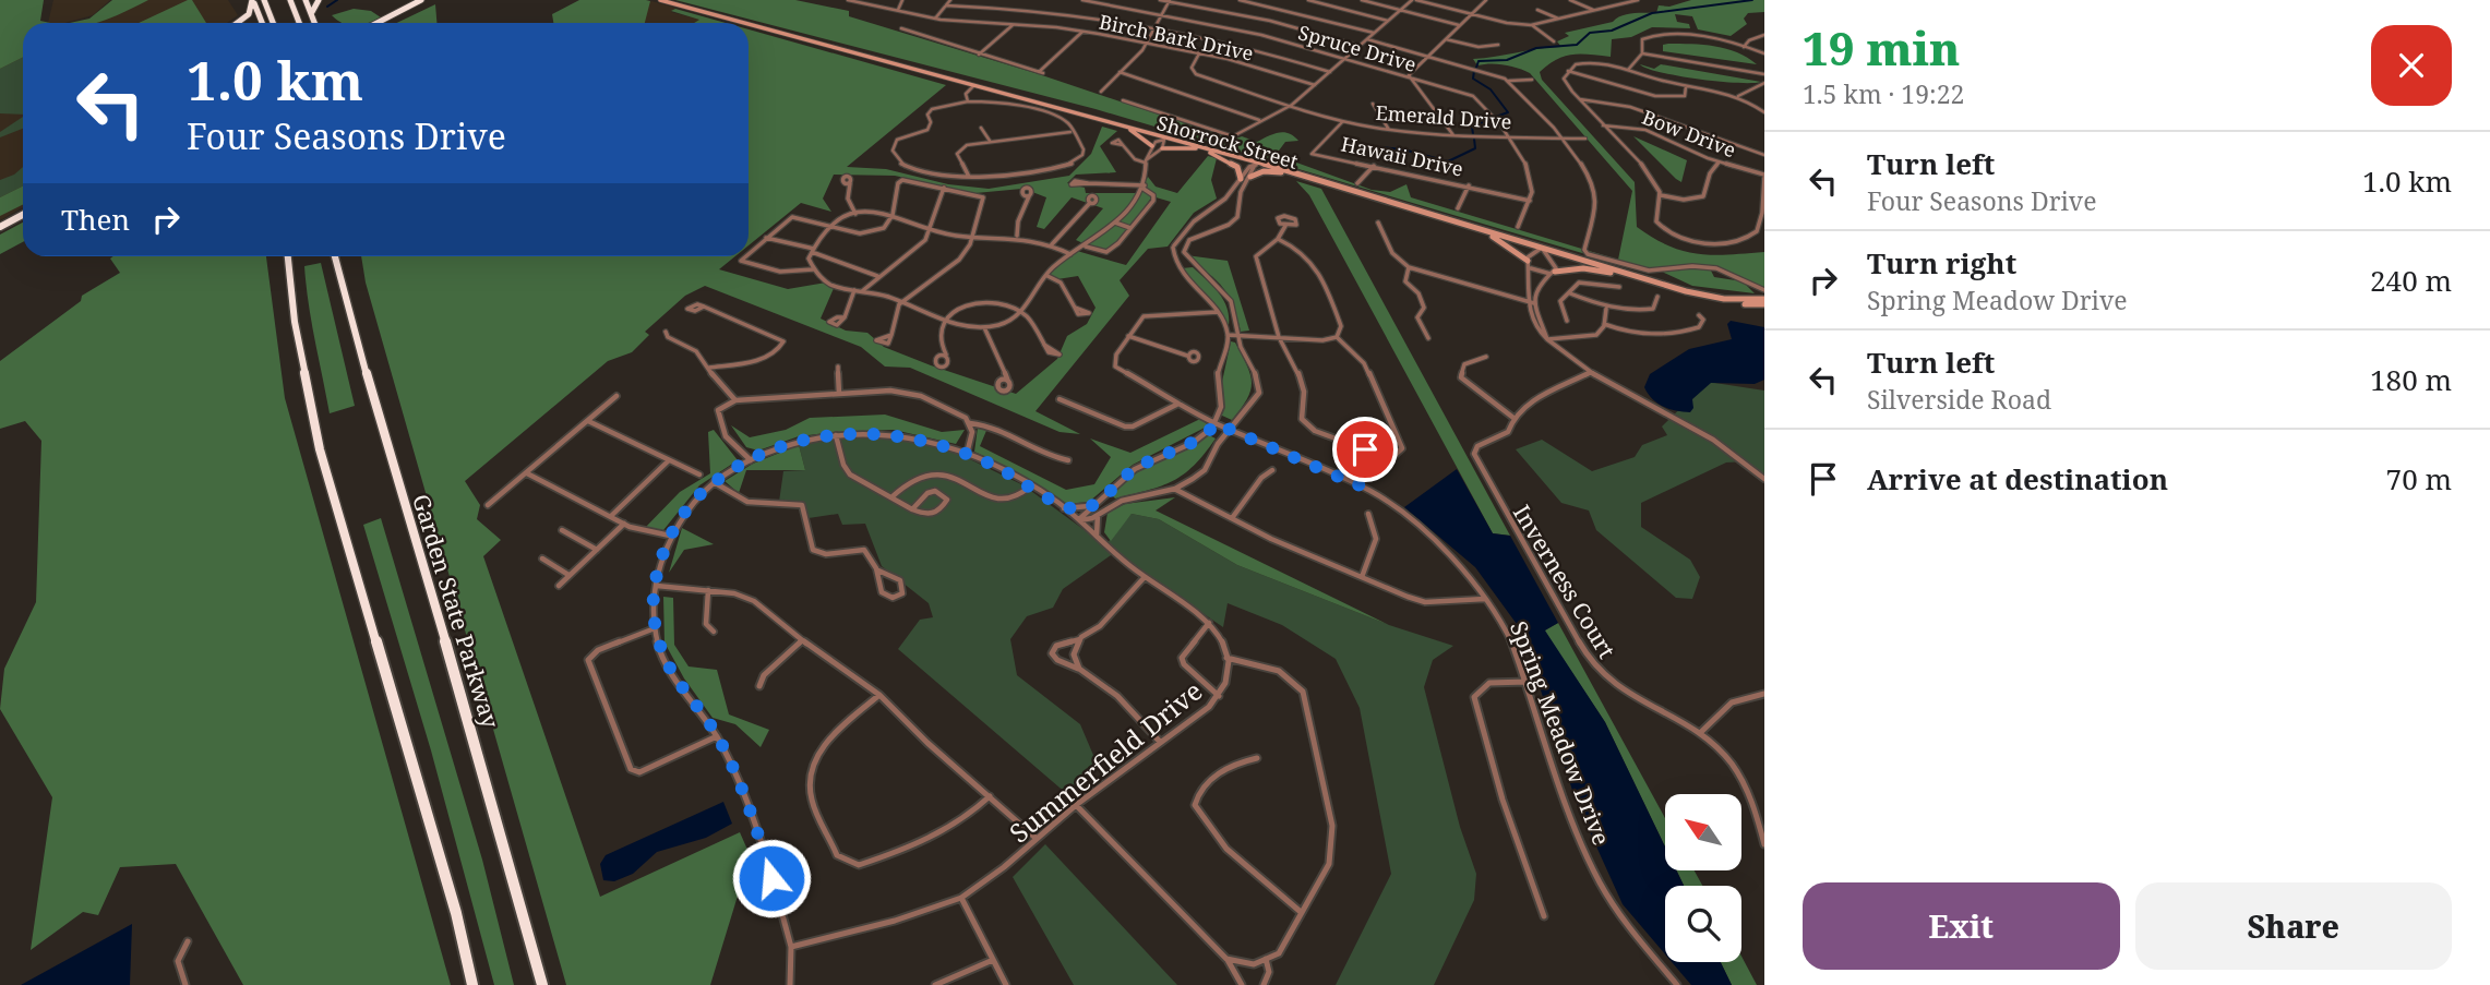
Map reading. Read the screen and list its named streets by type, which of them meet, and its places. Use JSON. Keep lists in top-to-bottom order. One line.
{"streets":{"highway":["Garden State Parkway"],"main road":["Shorrock Street"],"street":["Birch Bark Drive","Spruce Drive","Emerald Drive","Bow Drive","Hawaii Drive","Inverness Court","Spring Meadow Drive","Summerfield Drive"]},"crossings":[["Birch Bark Drive","Emerald Drive"],["Spruce Drive","Emerald Drive"],["Spruce Drive","Hawaii Drive"],["Emerald Drive","Hawaii Drive"]],"north":"top left","page":{"heading":["19 min","1.5 km · 19:22"],"turn":["1.0 km","Four Seasons Drive"],"list":[{"name":"Turn left","note":"Four Seasons Drive","value":"1.0 km"},{"name":"Turn right","note":"Spring Meadow Drive","value":"240 m"},{"name":"Turn left","note":"Silverside Road","value":"180 m"},{"name":"Arrive at destination","value":"70 m"}],"then":"Then","buttons":["Exit","Share"]}}
